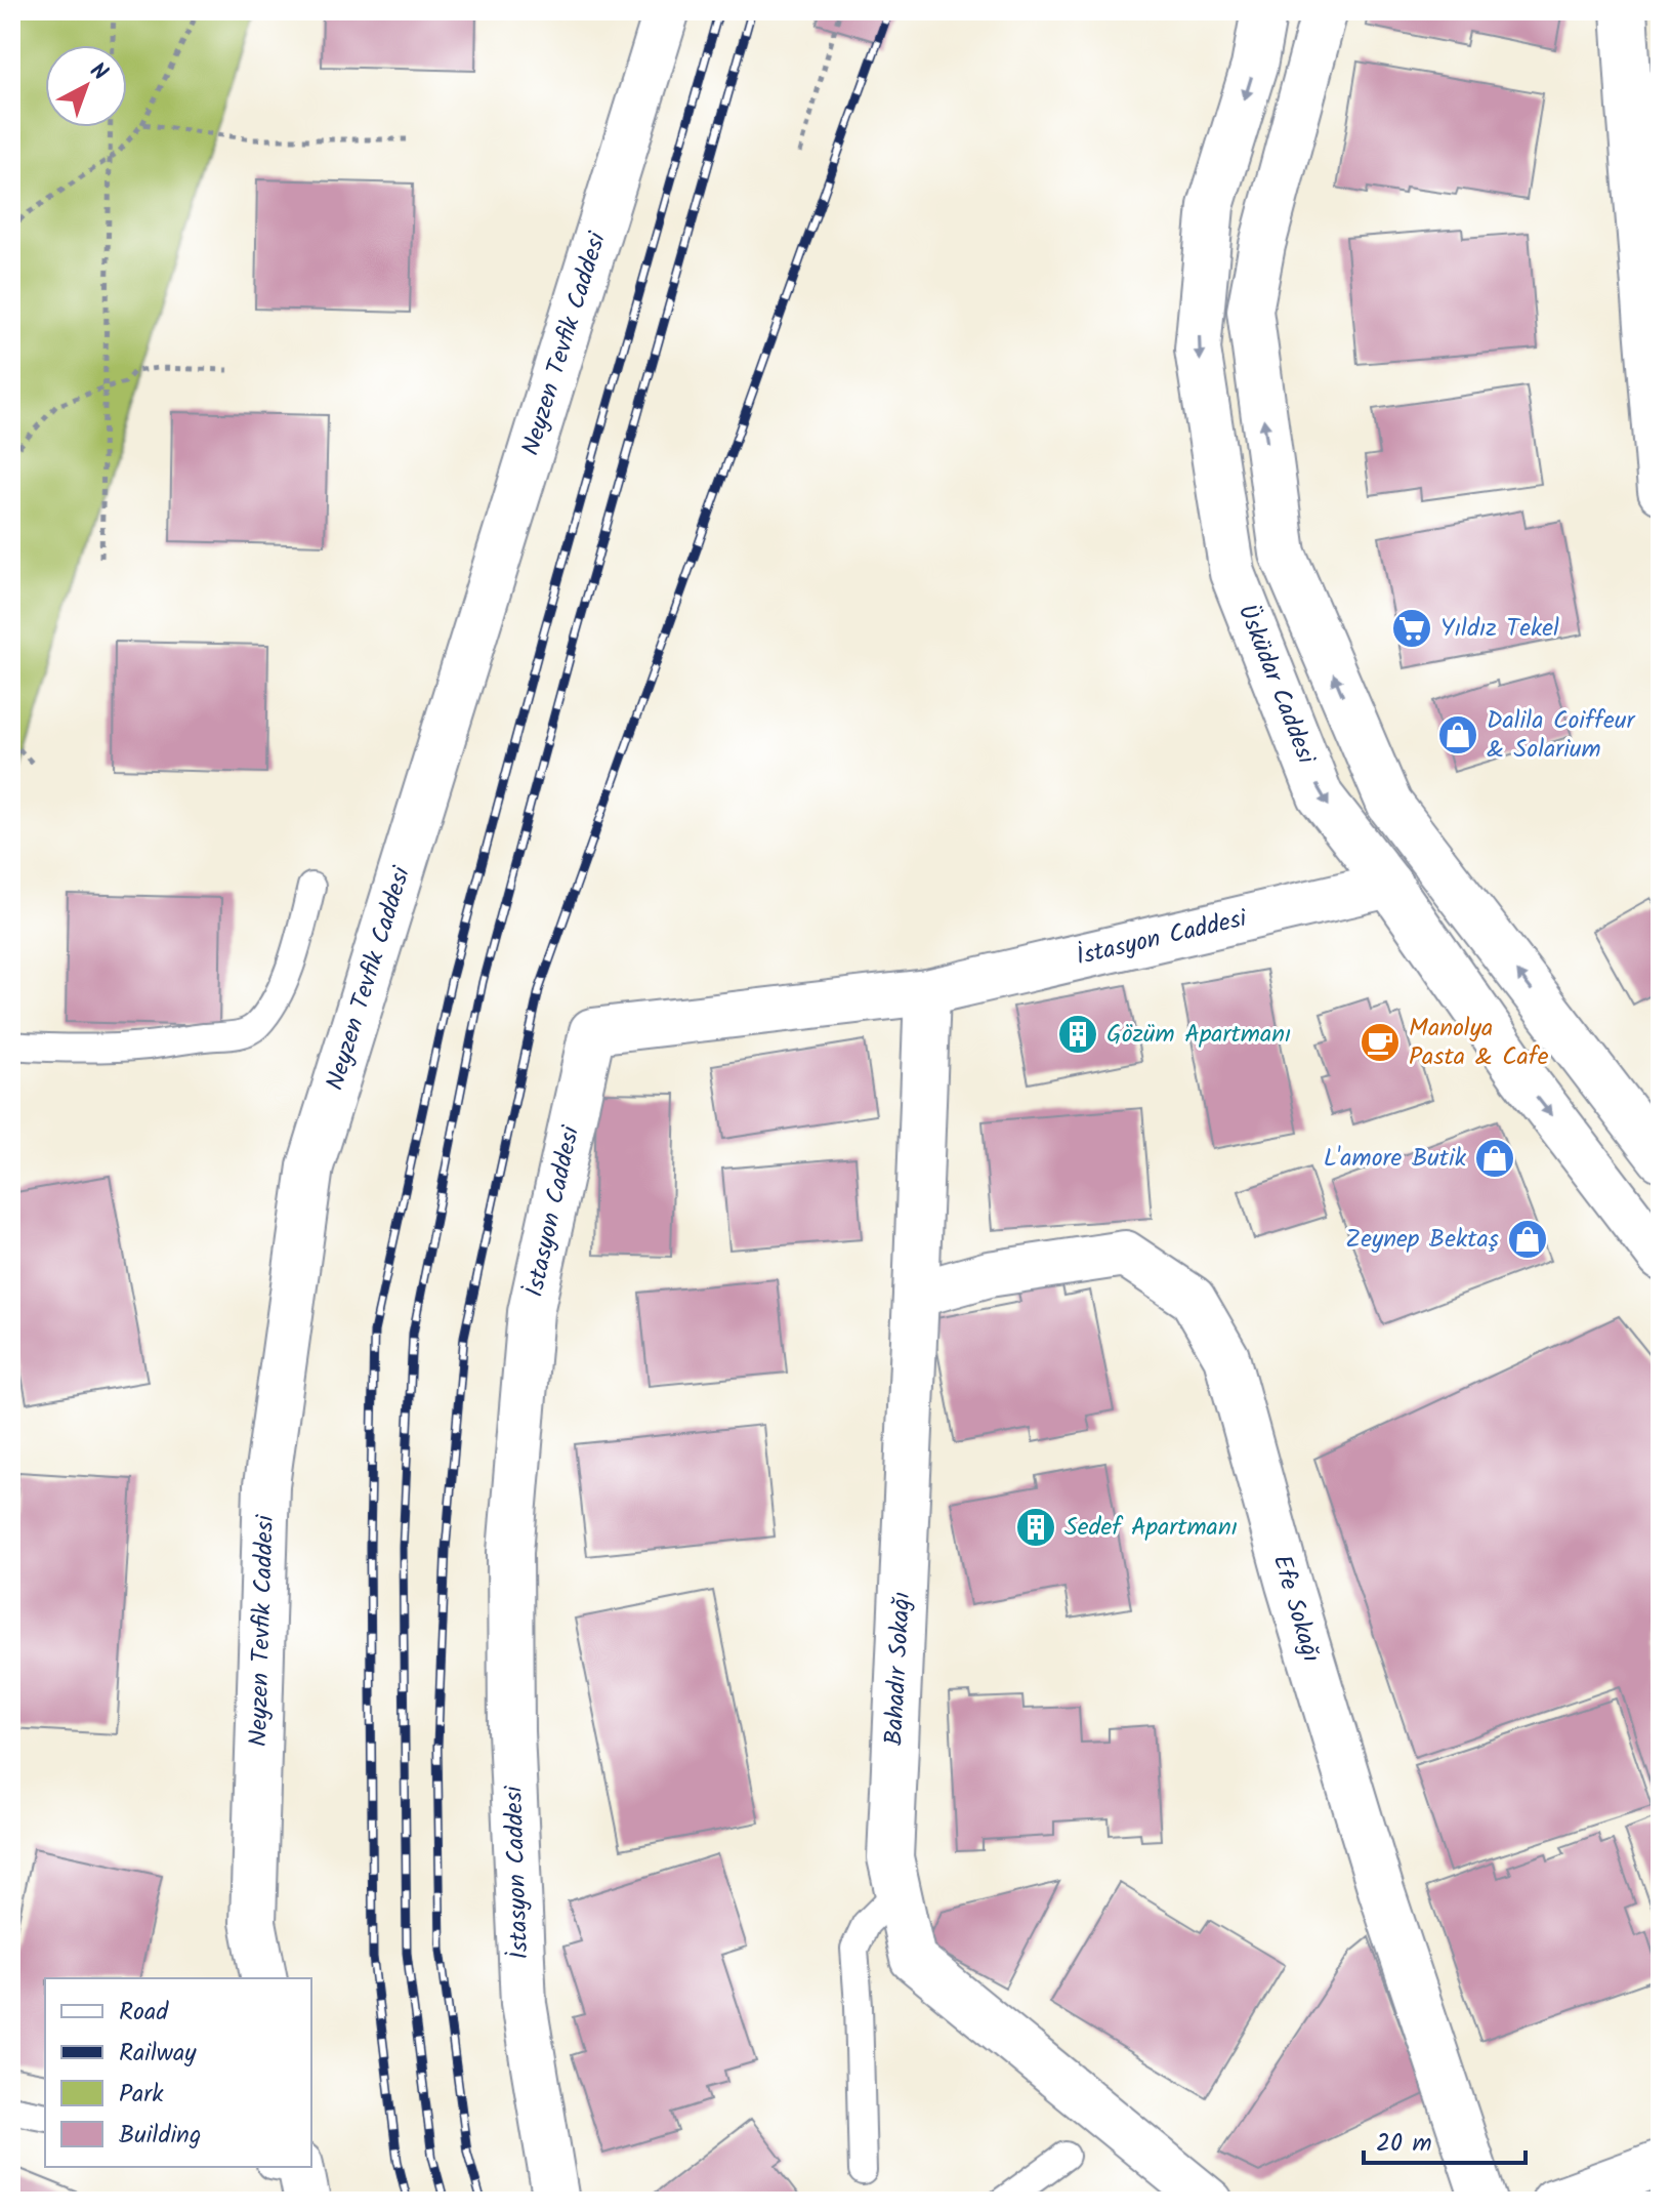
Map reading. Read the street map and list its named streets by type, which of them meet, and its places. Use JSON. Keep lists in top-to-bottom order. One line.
{"streets":{"street":["Neyzen Tevfik Caddesi","Üsküdar Caddesi","İstasyon Caddesi","Efe Sokağı","Bahadır Sokağı"]},"crossings":[["Üsküdar Caddesi","İstasyon Caddesi"],["İstasyon Caddesi","Bahadır Sokağı"],["Efe Sokağı","Bahadır Sokağı"]],"places":{"supermarket":["Yıldız Tekel"],"shop":["Dalila Coiffeur & Solarium","L'amore Butik","Zeynep Bektaş"],"building":["Gözüm Apartmanı","Sedef Apartmanı"],"cafe":["Manolya Pasta & Cafe"]},"legend":["Road","Railway","Park","Building"],"scale_bar":"20 m","north":"top right"}
